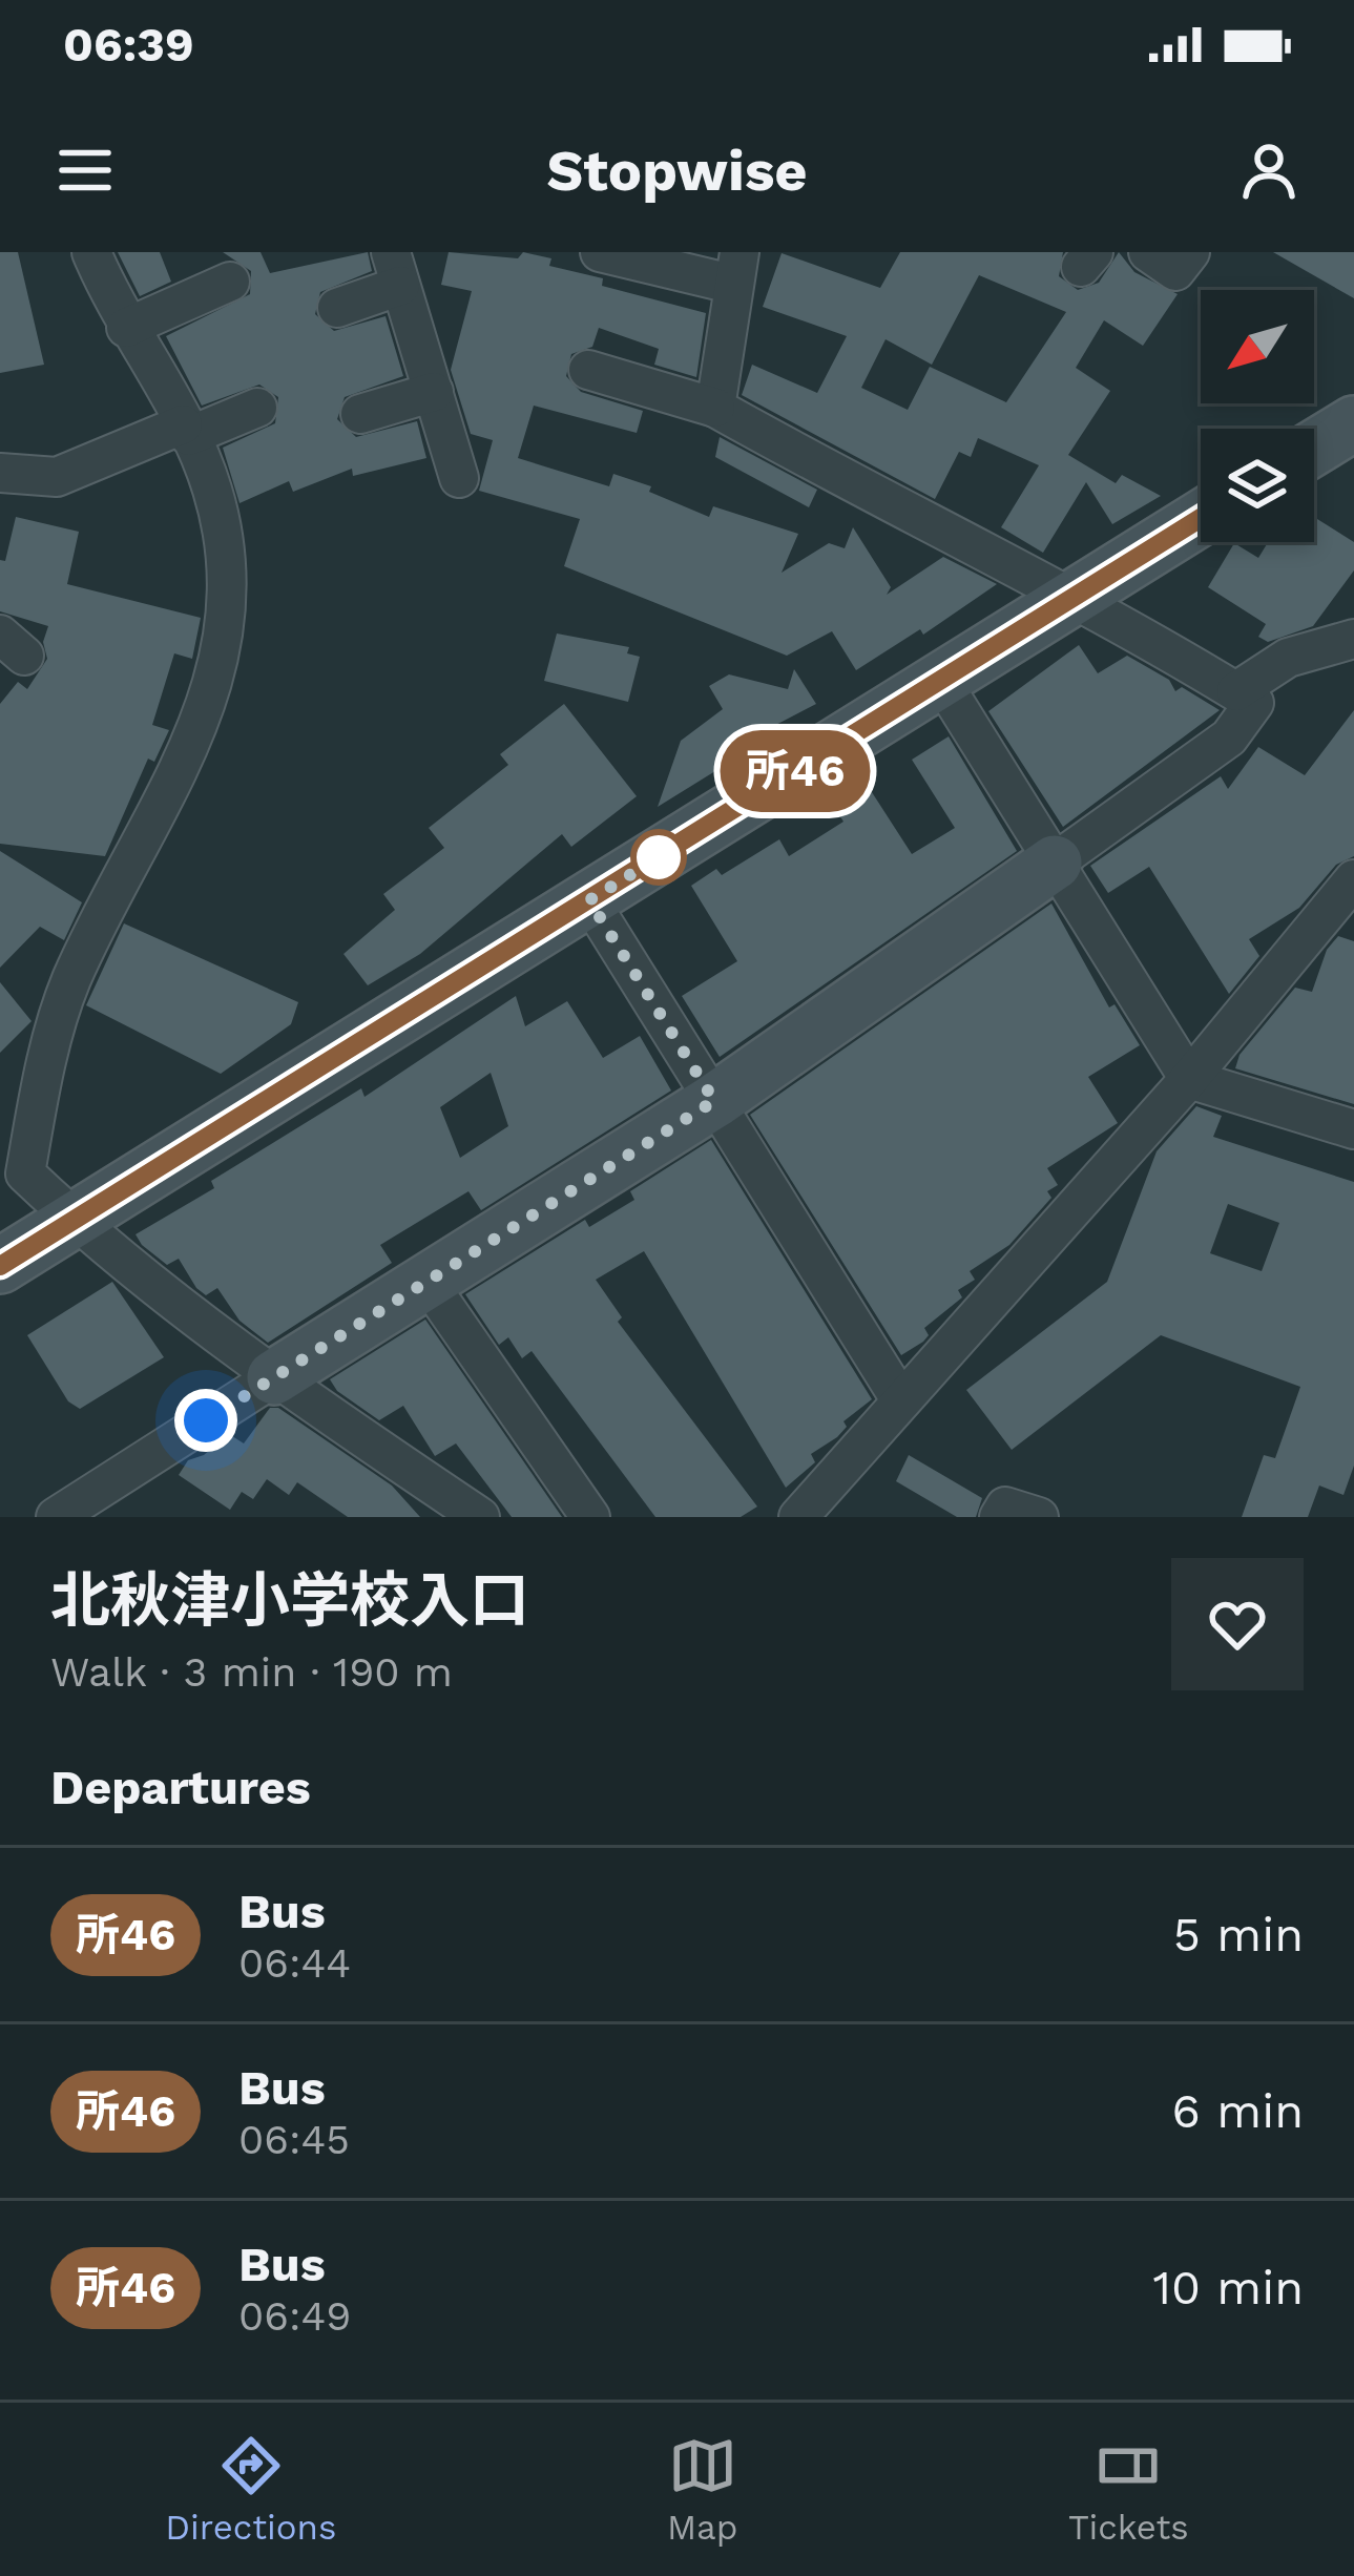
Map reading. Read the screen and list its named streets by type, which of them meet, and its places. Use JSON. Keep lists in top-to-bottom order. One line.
{"lines":["bus line 所46"],"north":"bottom left","page":{"status":"06:39","header":"Stopwise","on_map":"所46","heading":[["北秋津小学校入口","Walk · 3 min · 190 m"],"Departures"],"list":[{"mark":"所46","name":"Bus","note":"06:44","value":"5 min"},{"mark":"所46","name":"Bus","note":"06:45","value":"6 min"},{"mark":"所46","name":"Bus","note":"06:49","value":"10 min"}],"tabs":["Directions","Map","Tickets"]}}
